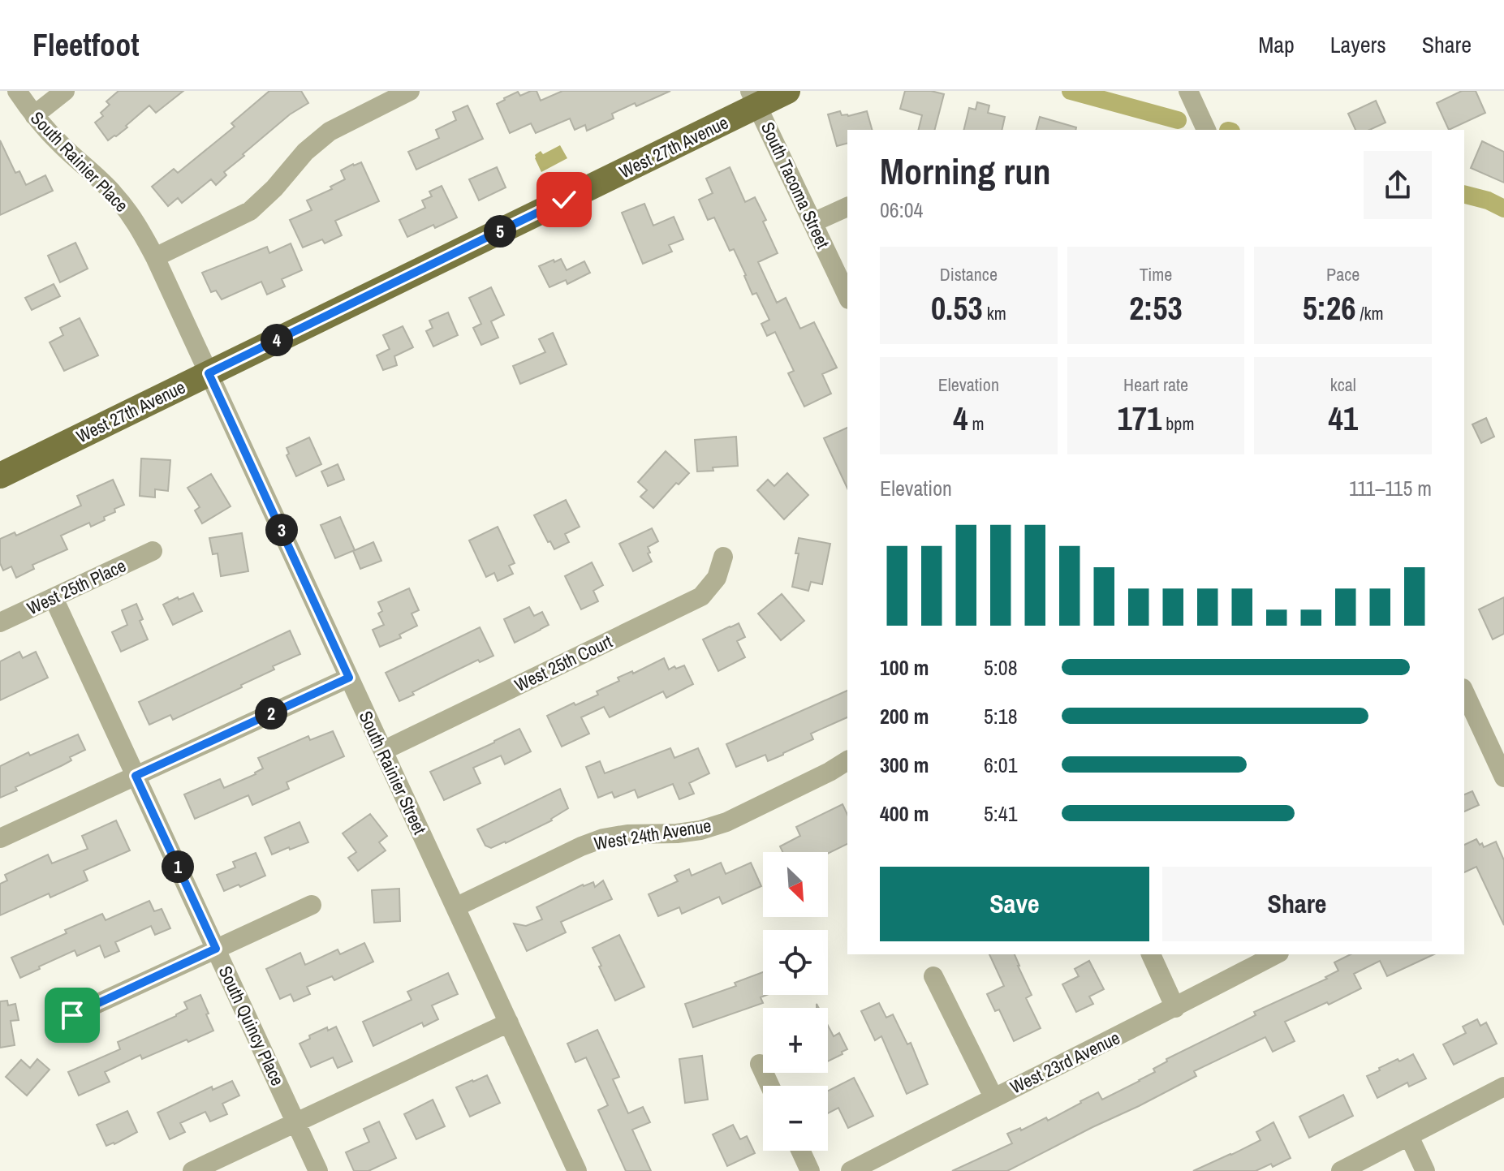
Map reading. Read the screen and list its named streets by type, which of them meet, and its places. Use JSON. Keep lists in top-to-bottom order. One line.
{"streets":{"main road":["West 27th Avenue"],"street":["South Rainier Place","South Tacoma Street","West 25th Place","West 25th Court","South Rainier Street","West 24th Avenue","South Quincy Place","West 23rd Avenue"]},"crossings":[["West 27th Avenue","South Rainier Place"],["West 27th Avenue","South Tacoma Street"],["West 27th Avenue","South Rainier Street"],["South Rainier Place","South Rainier Street"],["West 25th Place","South Quincy Place"],["West 25th Court","South Rainier Street"],["South Rainier Street","West 24th Avenue"]],"north":"bottom right","page":{"header":"Fleetfoot","nav":["Map","Layers","Share"],"heading":["Morning run","06:04"],"pins":["5","4","3","2","1"],"stats":[["Distance","0.53 km"],["Time","2:53"],["Pace","5:26 /km"],["Elevation","4 m"],["Heart rate","171 bpm"],["kcal","41"]],"chart":["Elevation","111–115 m"],"list":[{"name":"100 m","note":"5:08"},{"name":"200 m","note":"5:18"},{"name":"300 m","note":"6:01"},{"name":"400 m","note":"5:41"}],"map_buttons":["+","−"],"buttons":["Save","Share"]}}
